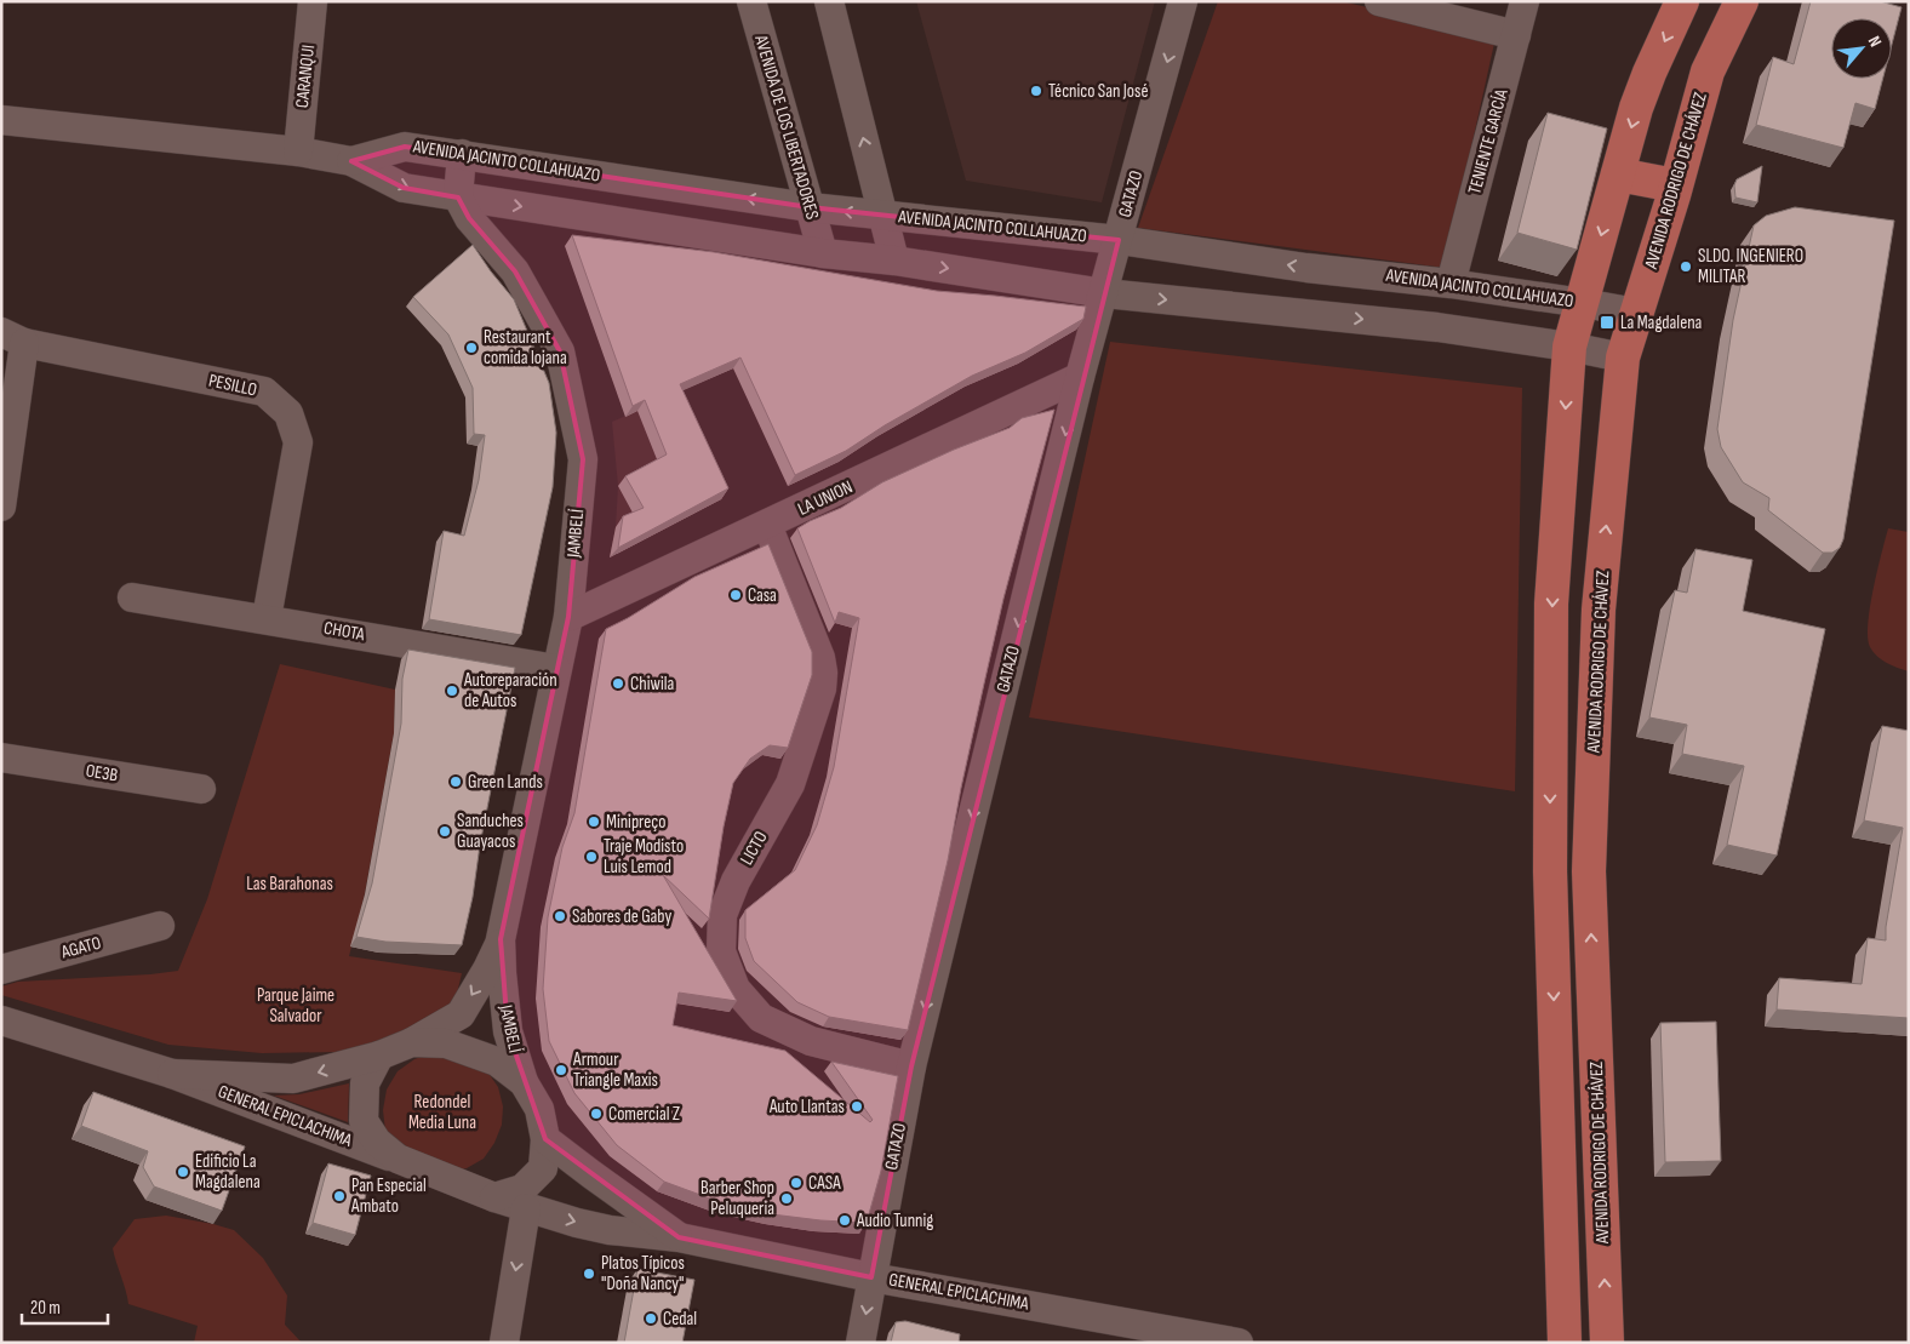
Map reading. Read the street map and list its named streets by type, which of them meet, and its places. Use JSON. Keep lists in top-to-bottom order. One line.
{"streets":{"main road":["AVENIDA RODRIGO DE CHÁVEZ"],"street":["CARANQUI","AVENIDA DE LOS LIBERTADORES","TENIENTE GARCÍA","AVENIDA JACINTO COLLAHUAZO","GATAZO","PESILLO","LA UNION","JAMBELÍ","CHOTA","OE3B","LICTO","AGATO","GENERAL EPICLACHIMA"]},"crossings":[["CARANQUI","AVENIDA JACINTO COLLAHUAZO"],["AVENIDA DE LOS LIBERTADORES","AVENIDA JACINTO COLLAHUAZO"],["TENIENTE GARCÍA","AVENIDA JACINTO COLLAHUAZO"],["AVENIDA JACINTO COLLAHUAZO","AVENIDA RODRIGO DE CHÁVEZ"],["AVENIDA JACINTO COLLAHUAZO","GATAZO"],["AVENIDA JACINTO COLLAHUAZO","JAMBELÍ"],["GATAZO","LA UNION"],["GATAZO","LICTO"],["GATAZO","GENERAL EPICLACHIMA"],["PESILLO","CHOTA"],["LA UNION","JAMBELÍ"],["LA UNION","LICTO"],["JAMBELÍ","CHOTA"],["JAMBELÍ","GENERAL EPICLACHIMA"]],"one_way":["GATAZO"],"parks":["Las Barahonas","Parque Jaime Salvador","Redondel Media Luna"],"places":{"other":["Técnico San José","SLDO. INGENIERO MILITAR","Restaurant comida lojana","Casa","Chiwila","Autoreparación de Autos","Green Lands","Minipreço","Sanduches Guayacos","Traje Modisto Luis Lemod","Sabores de Gaby","Armour Triangle Maxis","Auto Llantas","Comercial Z","Edificio La Magdalena","CASA","Pan Especial Ambato","Barber Shop Peluqueria","Audio Tunnig","Platos Típicos \"Doña Nancy\"","Cedal"],"transit":["La Magdalena"]},"scale_bar":"20 m","north":"top right"}
